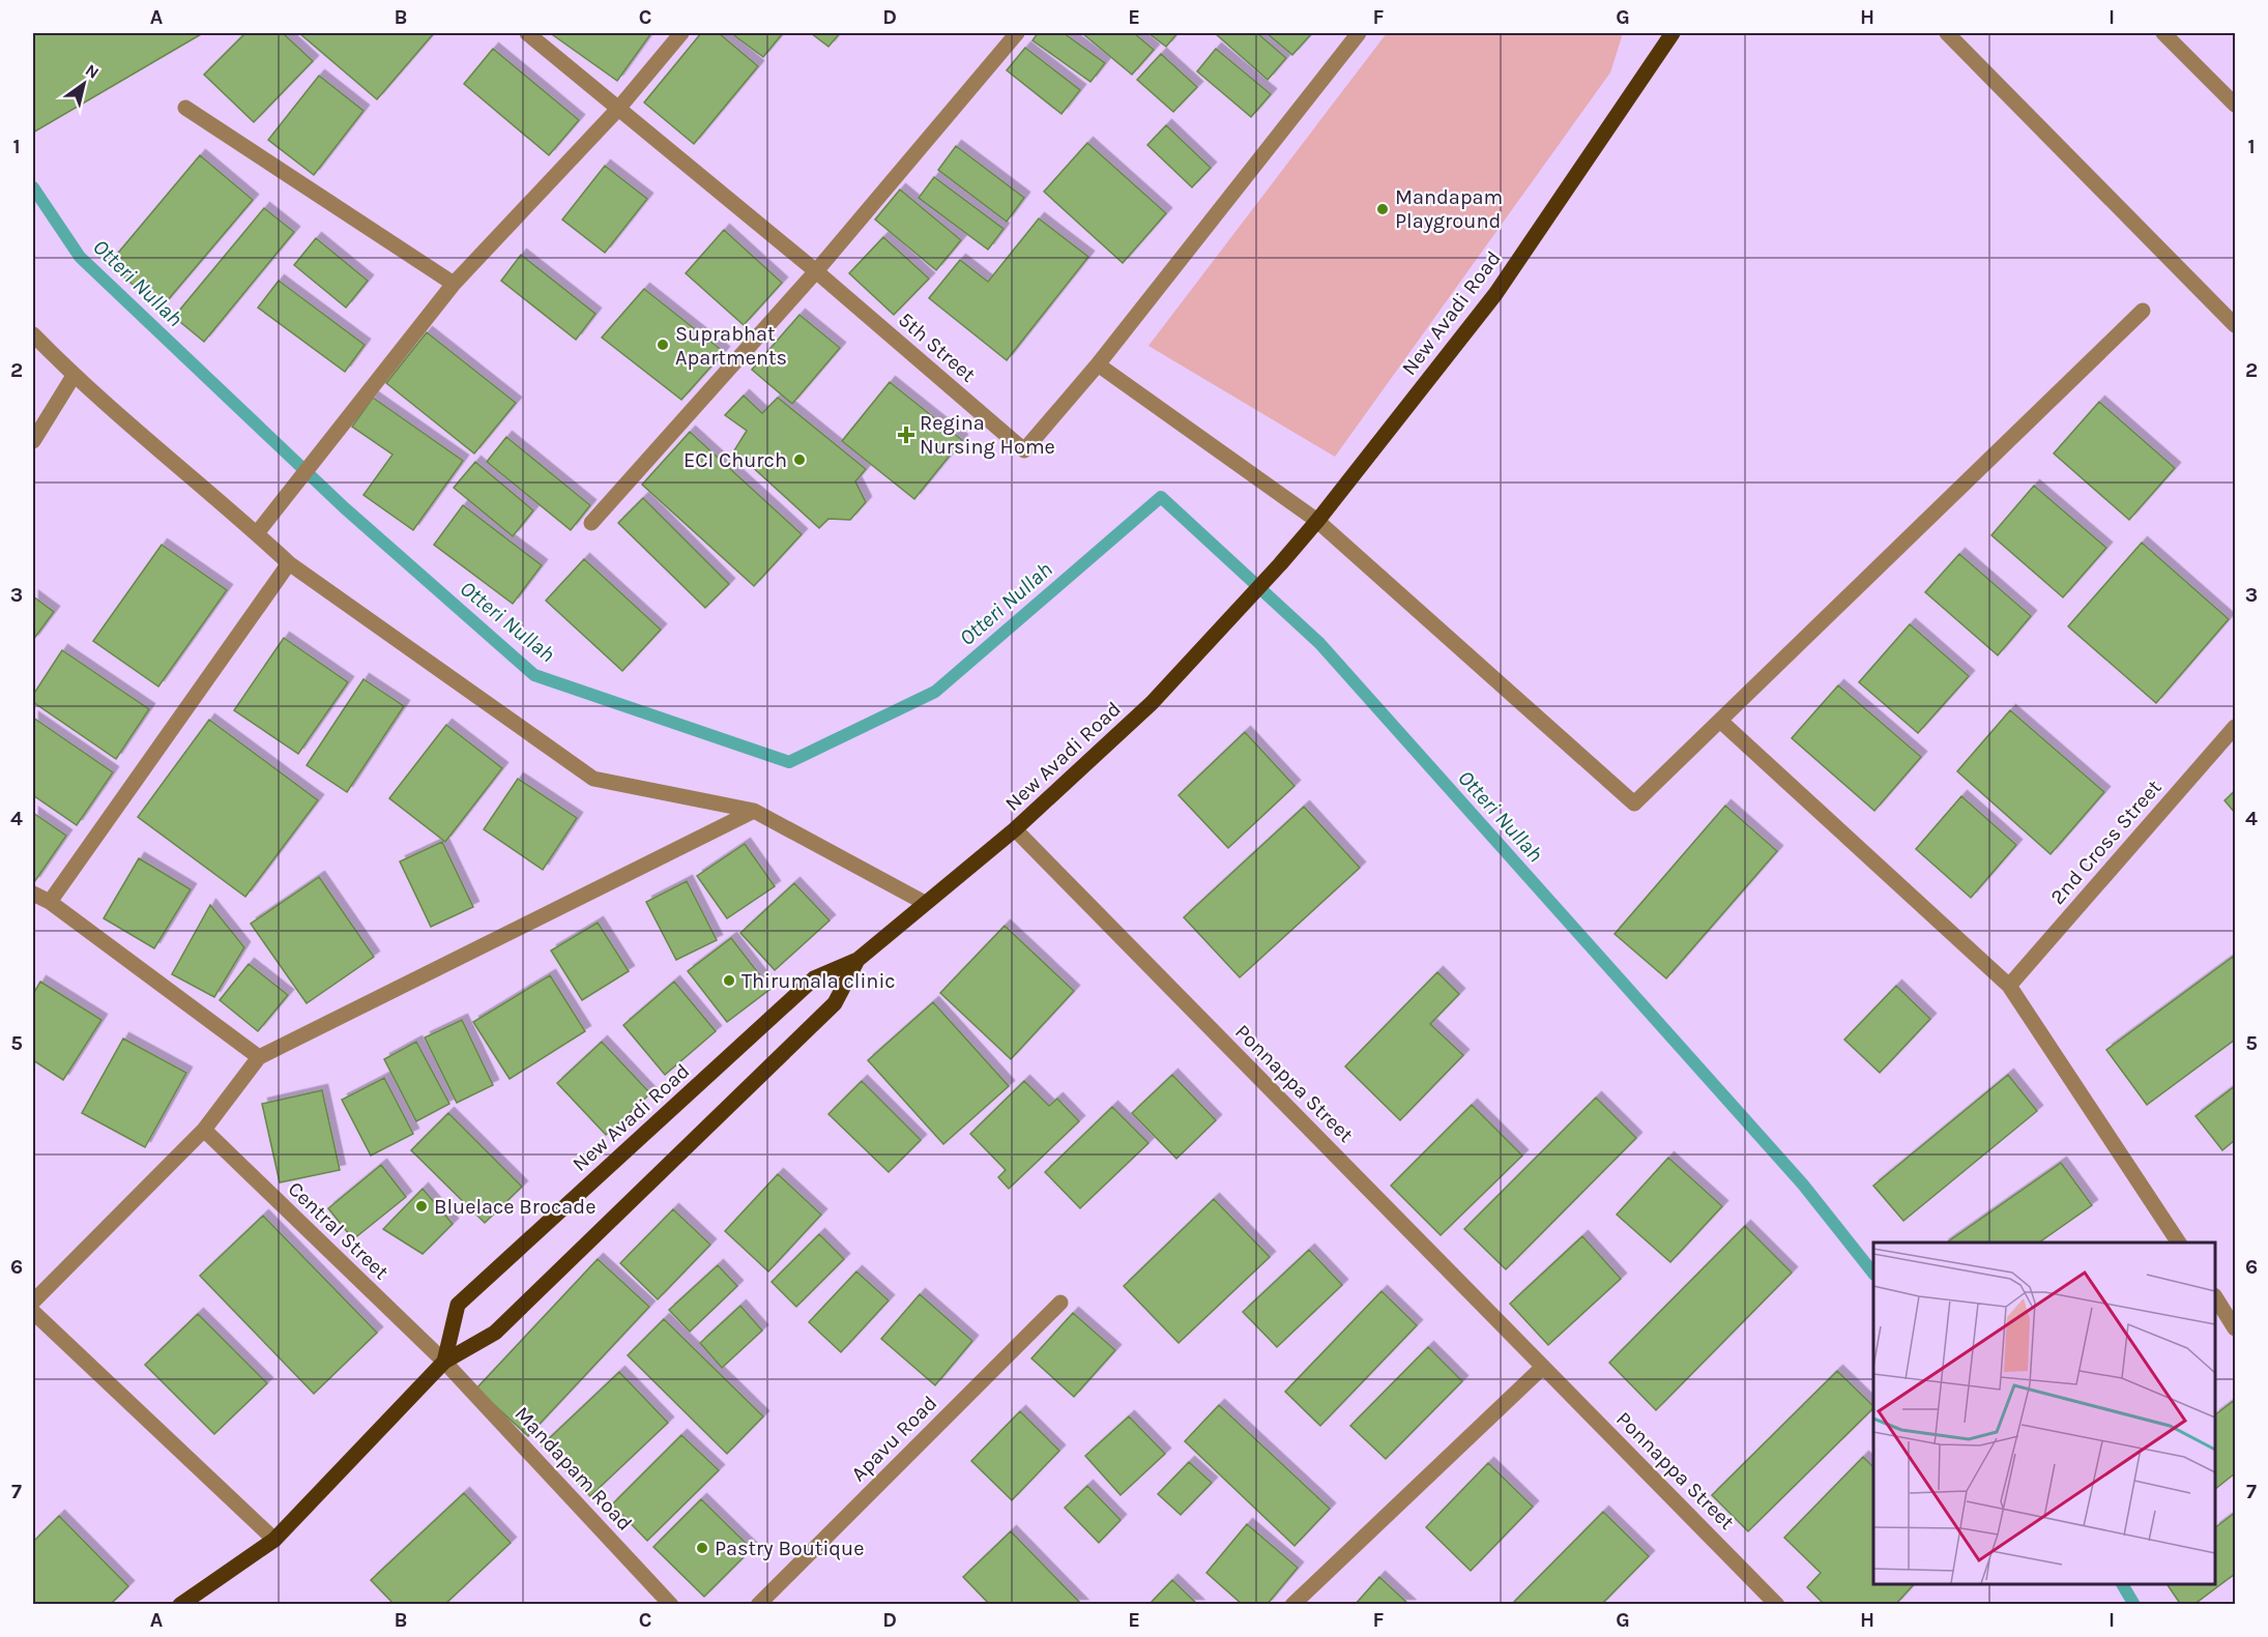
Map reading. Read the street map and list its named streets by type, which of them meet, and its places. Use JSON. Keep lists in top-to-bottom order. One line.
{"streets":{"main road":["New Avadi Road"],"street":["5th Street","2nd Cross Street","Ponnappa Street","Central Street","Apavu Road","Mandapam Road"]},"crossings":[["New Avadi Road","Ponnappa Street"],["New Avadi Road","Central Street"],["New Avadi Road","Mandapam Road"],["Central Street","Mandapam Road"]],"water":["Otteri Nullah"],"places":{"other":["Mandapam Playground","Suprabhat Apartments","ECI Church","Thirumala clinic","Bluelace Brocade","Pastry Boutique"],"health":["Regina Nursing Home"]},"north":"top right","grid":{"columns":["A","B","C","D","E","F","G","H","I"],"rows":["1","2","3","4","5","6","7"]}}
